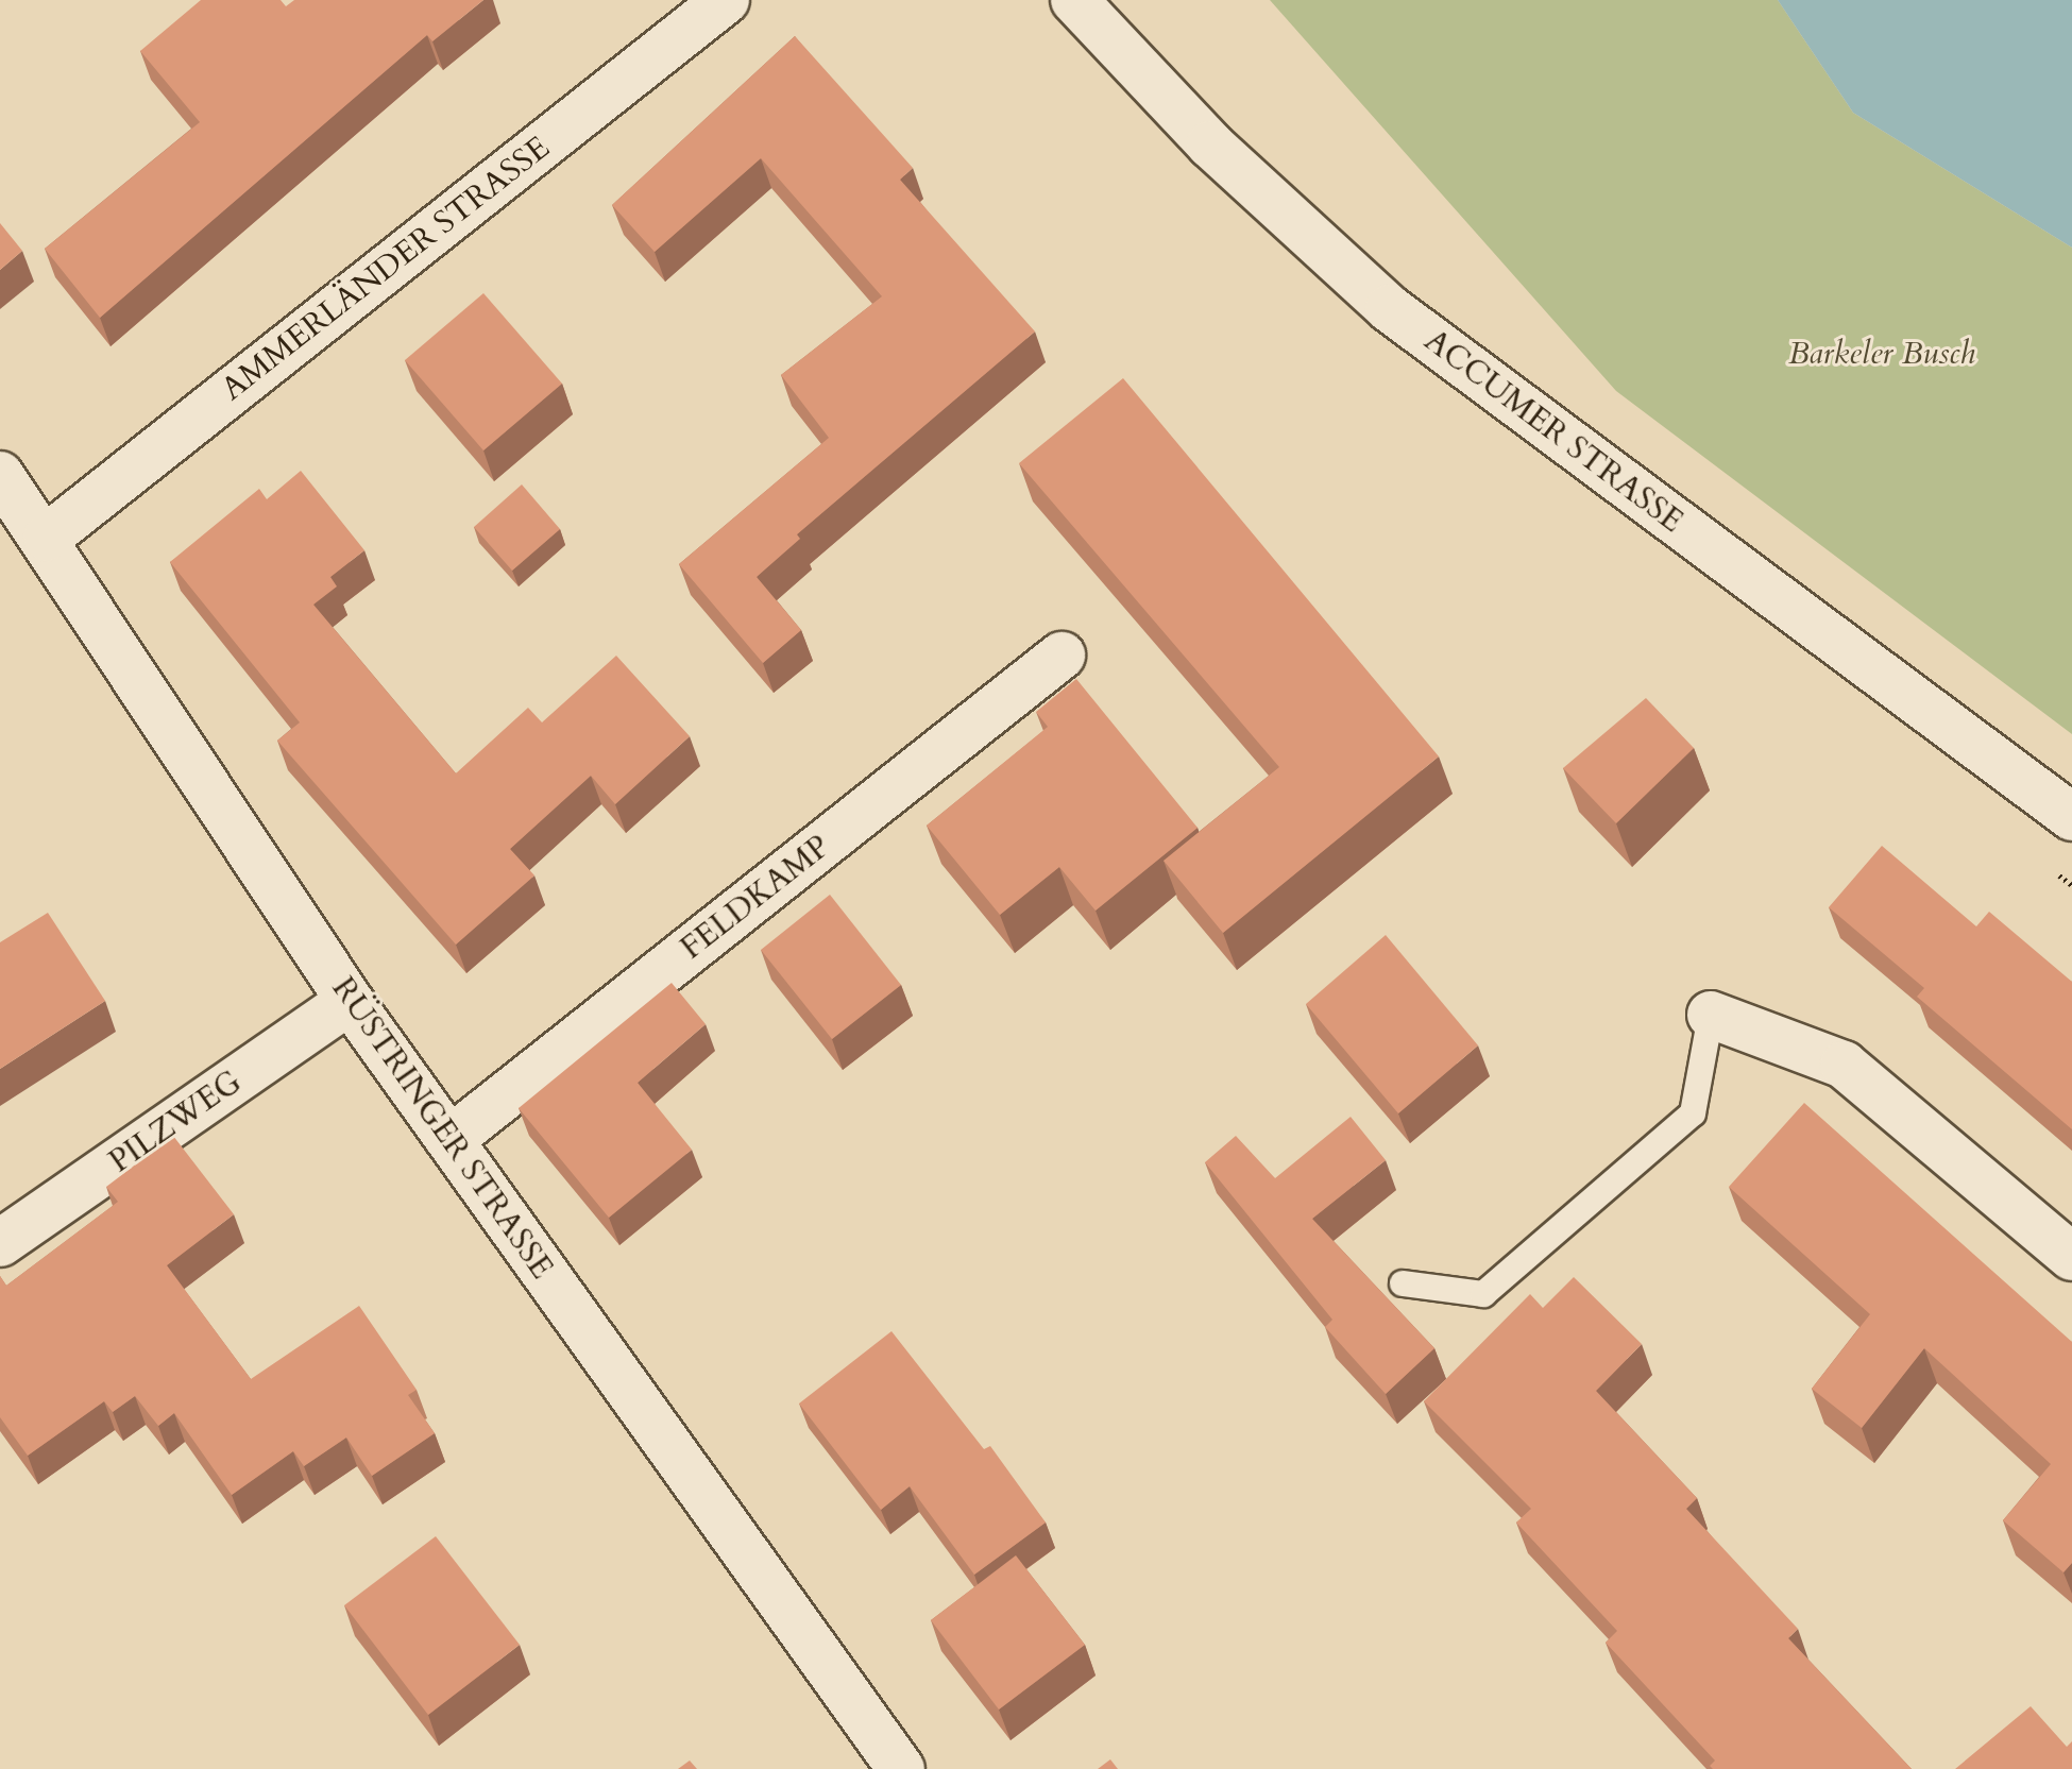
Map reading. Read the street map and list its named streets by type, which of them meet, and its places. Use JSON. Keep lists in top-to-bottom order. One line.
{"streets":{"street":["AMMERLÄNDER STRASSE","ACCUMER STRASSE","FELDKAMP","PILZWEG","RÜSTRINGER STRASSE"]},"crossings":[["AMMERLÄNDER STRASSE","RÜSTRINGER STRASSE"],["FELDKAMP","RÜSTRINGER STRASSE"],["PILZWEG","RÜSTRINGER STRASSE"]],"parks":["Barkeler Busch"]}
